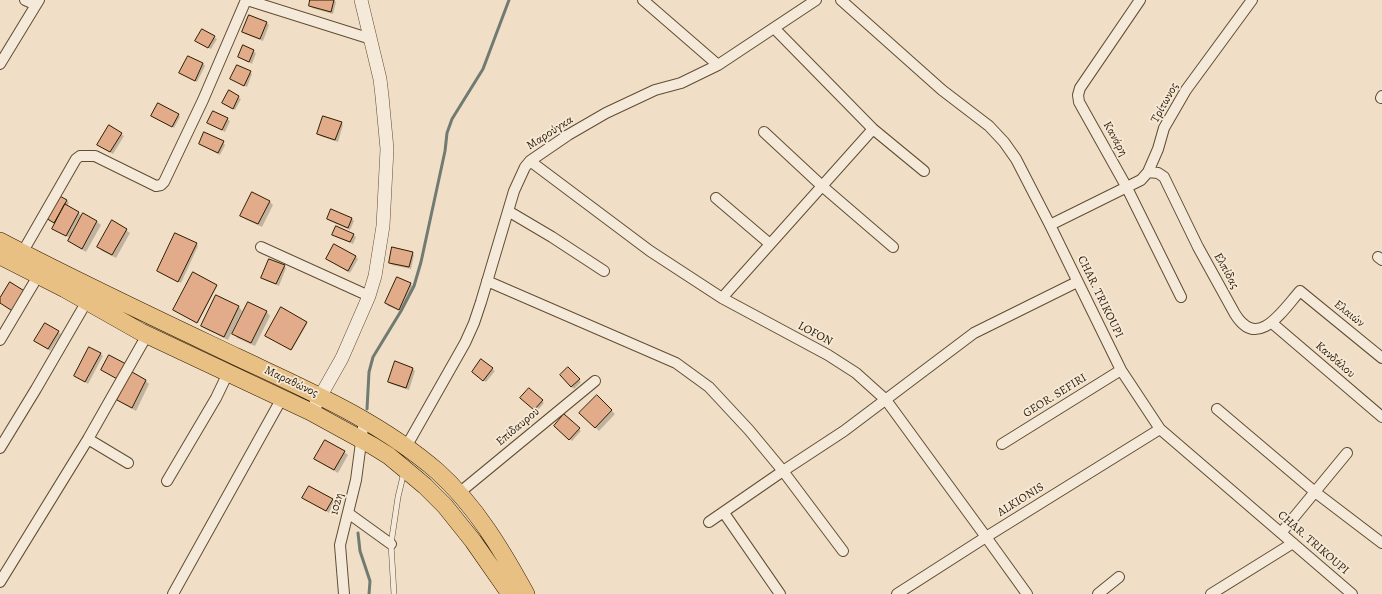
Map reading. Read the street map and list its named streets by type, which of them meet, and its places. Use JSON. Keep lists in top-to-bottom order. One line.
{"streets":{"main road":["Μαραθώνος"],"street":["Τρίτωνος","Μαρούγκα","Κανάρη","Ελπίδας","CHAR. TRIKOUPI","Ελαιών","LOFON","Κανδάλου","GEOR. SEFIRI","Επίδαυρου","ALKIONIS","102η"]},"crossings":[["Τρίτωνος","Ελπίδας"],["Μαρούγκα","LOFON"],["Μαρούγκα","Μαραθώνος"],["Ελπίδας","Ελαιών"],["Ελπίδας","Κανδάλου"],["CHAR. TRIKOUPI","GEOR. SEFIRI"],["CHAR. TRIKOUPI","ALKIONIS"],["Ελαιών","Κανδάλου"],["LOFON","ALKIONIS"],["Μαραθώνος","Επίδαυρου"],["Μαραθώνος","102η"]]}
